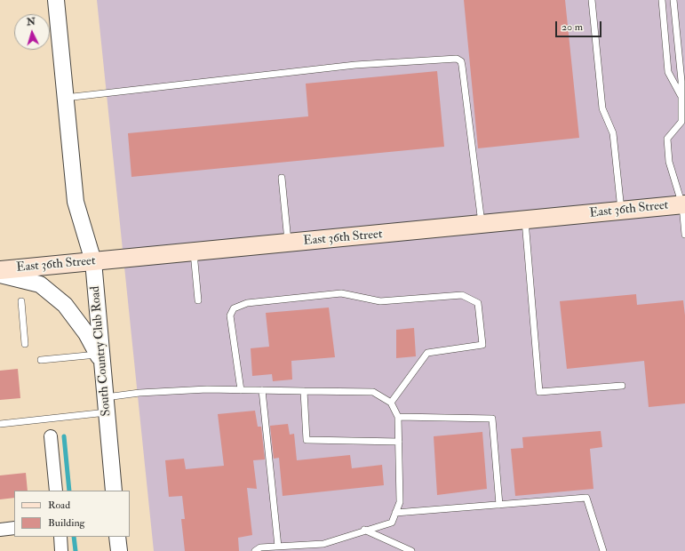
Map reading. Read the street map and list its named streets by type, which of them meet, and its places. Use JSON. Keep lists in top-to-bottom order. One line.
{"streets":{"main road":["East 36th Street"],"street":["South Country Club Road"]},"crossings":[["East 36th Street","South Country Club Road"]],"legend":["Road","Building"],"scale_bar":"20 m","north":"top"}
